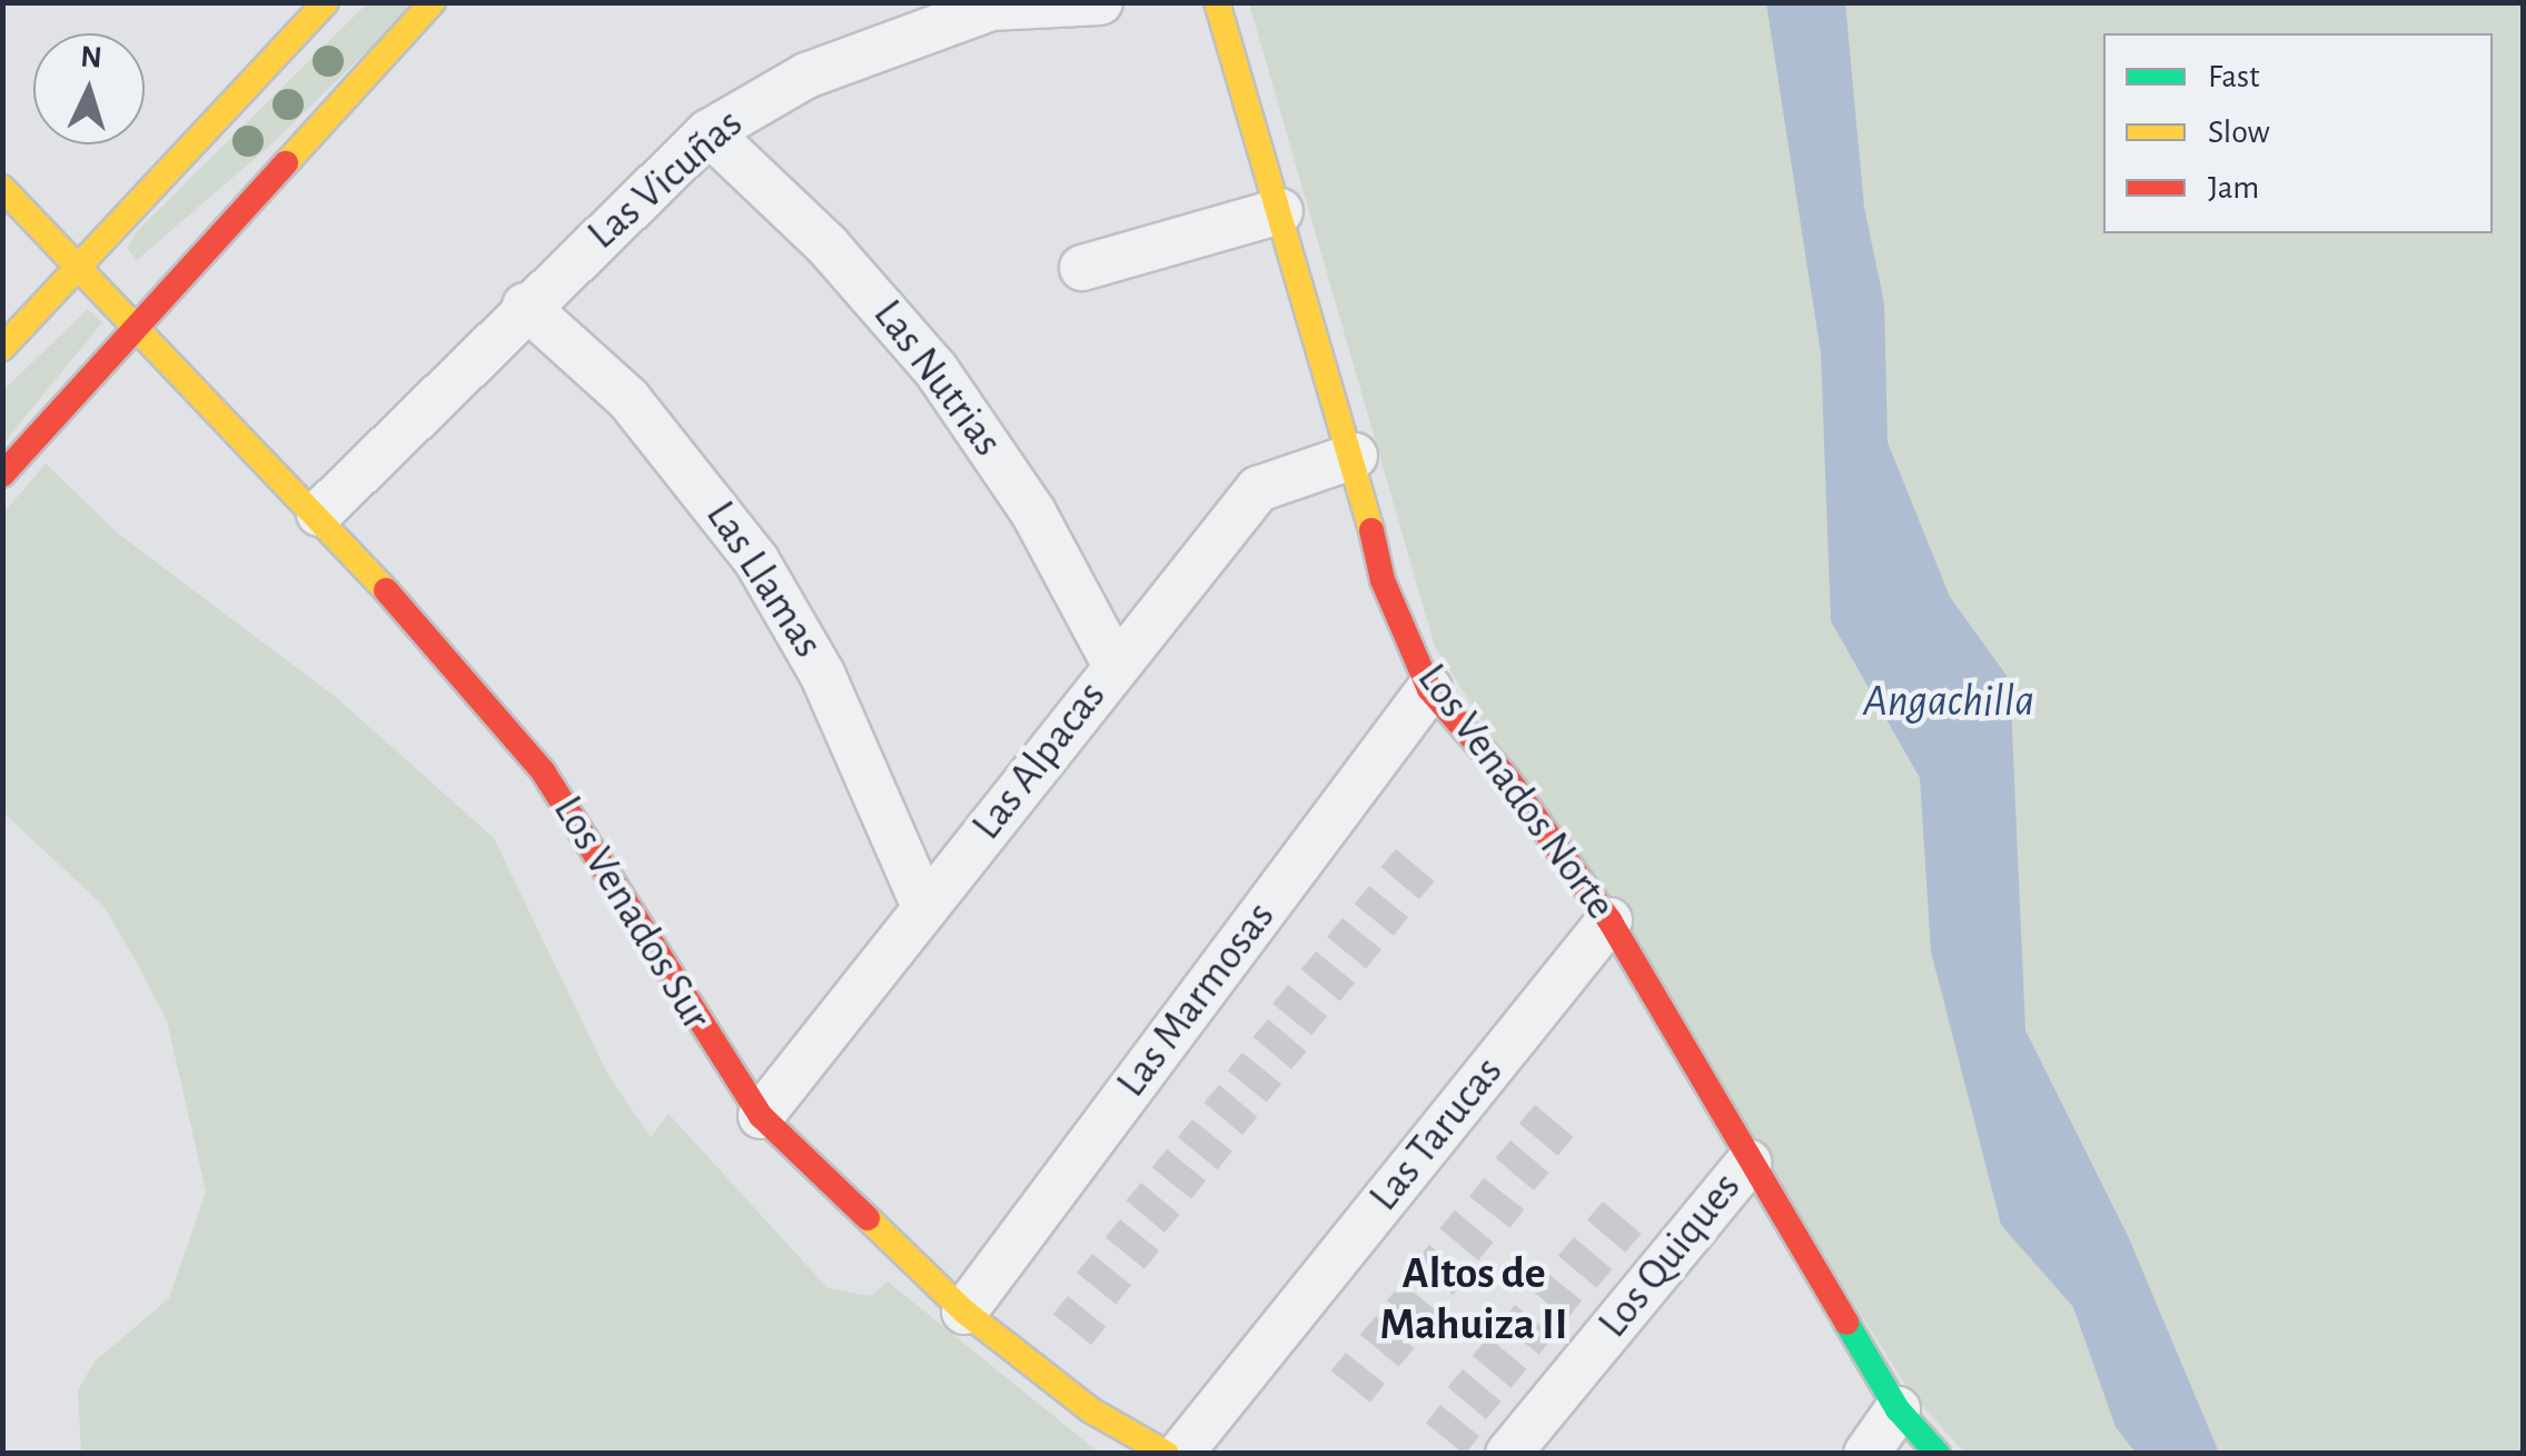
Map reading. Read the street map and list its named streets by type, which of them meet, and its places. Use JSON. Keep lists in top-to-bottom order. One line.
{"streets":{"street":["Las Vicuñas","Las Nutrias","Las Llamas","Las Alpacas","Los Venados Norte","Los Venados Sur","Las Marmosas","Las Tarucas","Los Quiques"]},"crossings":[["Las Vicuñas","Las Nutrias"],["Las Vicuñas","Las Llamas"],["Las Vicuñas","Los Venados Sur"],["Las Nutrias","Las Alpacas"],["Las Llamas","Las Alpacas"],["Las Alpacas","Los Venados Norte"],["Las Alpacas","Los Venados Sur"],["Los Venados Norte","Las Marmosas"],["Los Venados Norte","Las Tarucas"],["Los Venados Norte","Los Quiques"],["Los Venados Sur","Las Marmosas"]],"districts":["Altos de Mahuiza II"],"water":["Angachilla"],"legend":["Fast","Slow","Jam"],"north":"top"}
